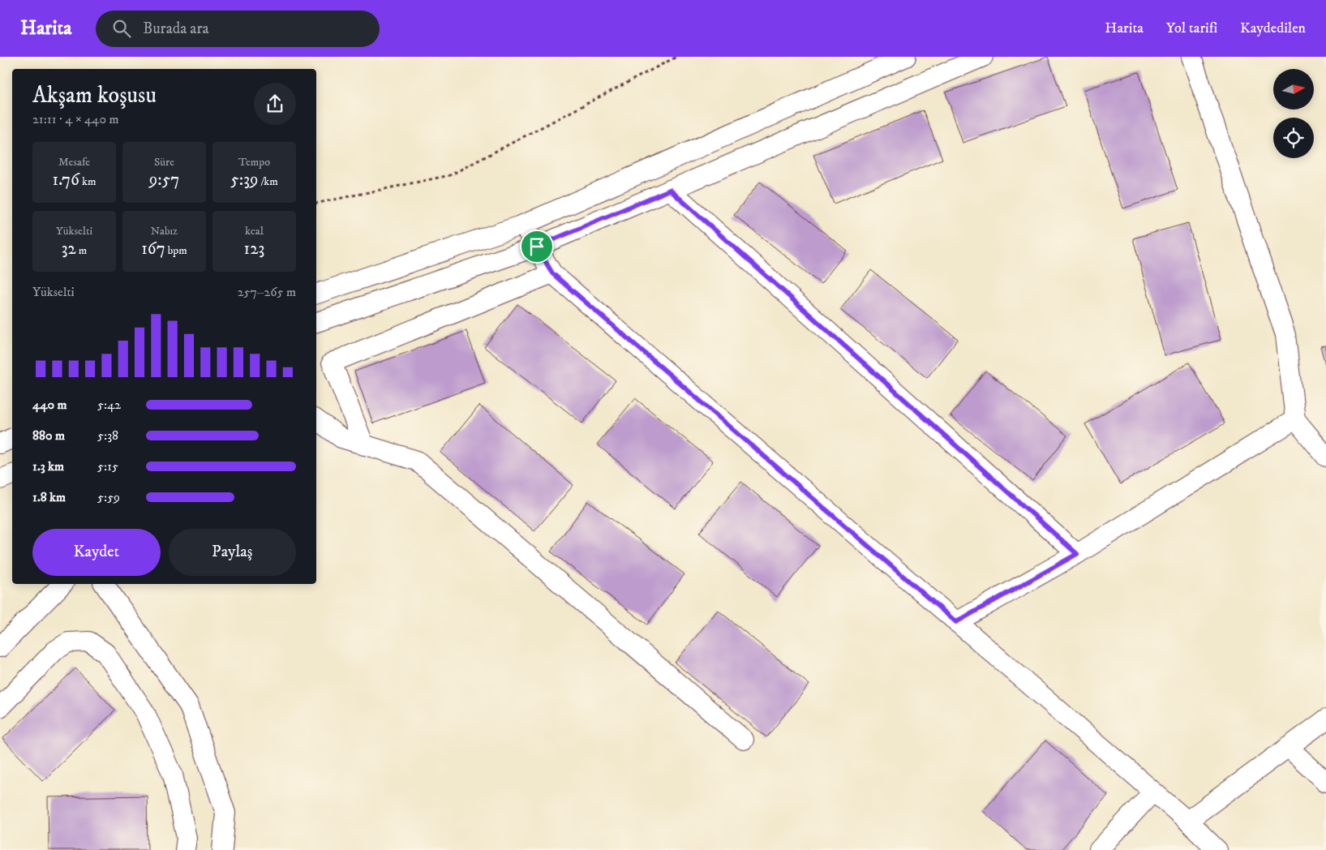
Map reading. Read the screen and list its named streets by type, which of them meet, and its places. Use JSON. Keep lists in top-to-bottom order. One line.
{"north":"right","page":{"header":"Harita","search":"Burada ara","nav":["Harita","Yol tarifi","Kaydedilen"],"heading":["Akşam koşusu","21:11 · 4 × 440 m"],"stats":[["Mesafe","1.76 km"],["Süre","9:57"],["Tempo","5:39 /km"],["Yükselti","32 m"],["Nabız","167 bpm"],["kcal","123"]],"chart":["Yükselti","257–265 m"],"list":[{"name":"440 m","note":"5:42"},{"name":"880 m","note":"5:38"},{"name":"1.3 km","note":"5:15"},{"name":"1.8 km","note":"5:59"}],"buttons":["Kaydet","Paylaş"]}}
